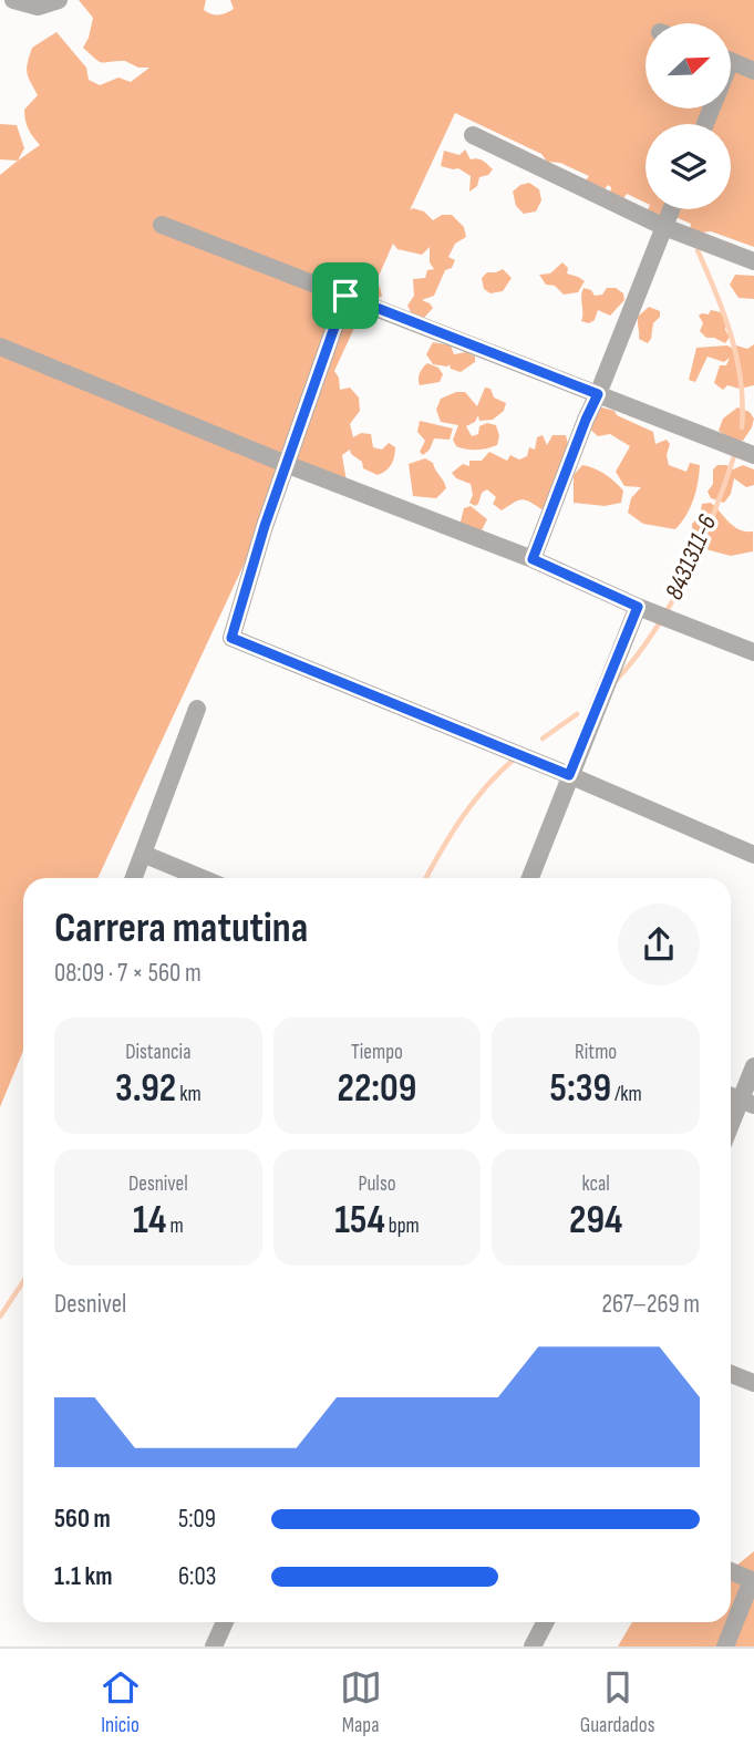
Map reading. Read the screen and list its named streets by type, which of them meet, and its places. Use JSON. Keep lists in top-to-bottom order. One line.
{"water":["8431311-6"],"north":"top right","page":{"heading":["Carrera matutina","08:09 · 7 × 560 m"],"stats":[["Distancia","3.92 km"],["Tiempo","22:09"],["Ritmo","5:39 /km"],["Desnivel","14 m"],["Pulso","154 bpm"],["kcal","294"]],"chart":["Desnivel","267–269 m"],"list":[{"name":"560 m","note":"5:09"},{"name":"1.1 km","note":"6:03"}],"tabs":["Inicio","Mapa","Guardados"]}}
